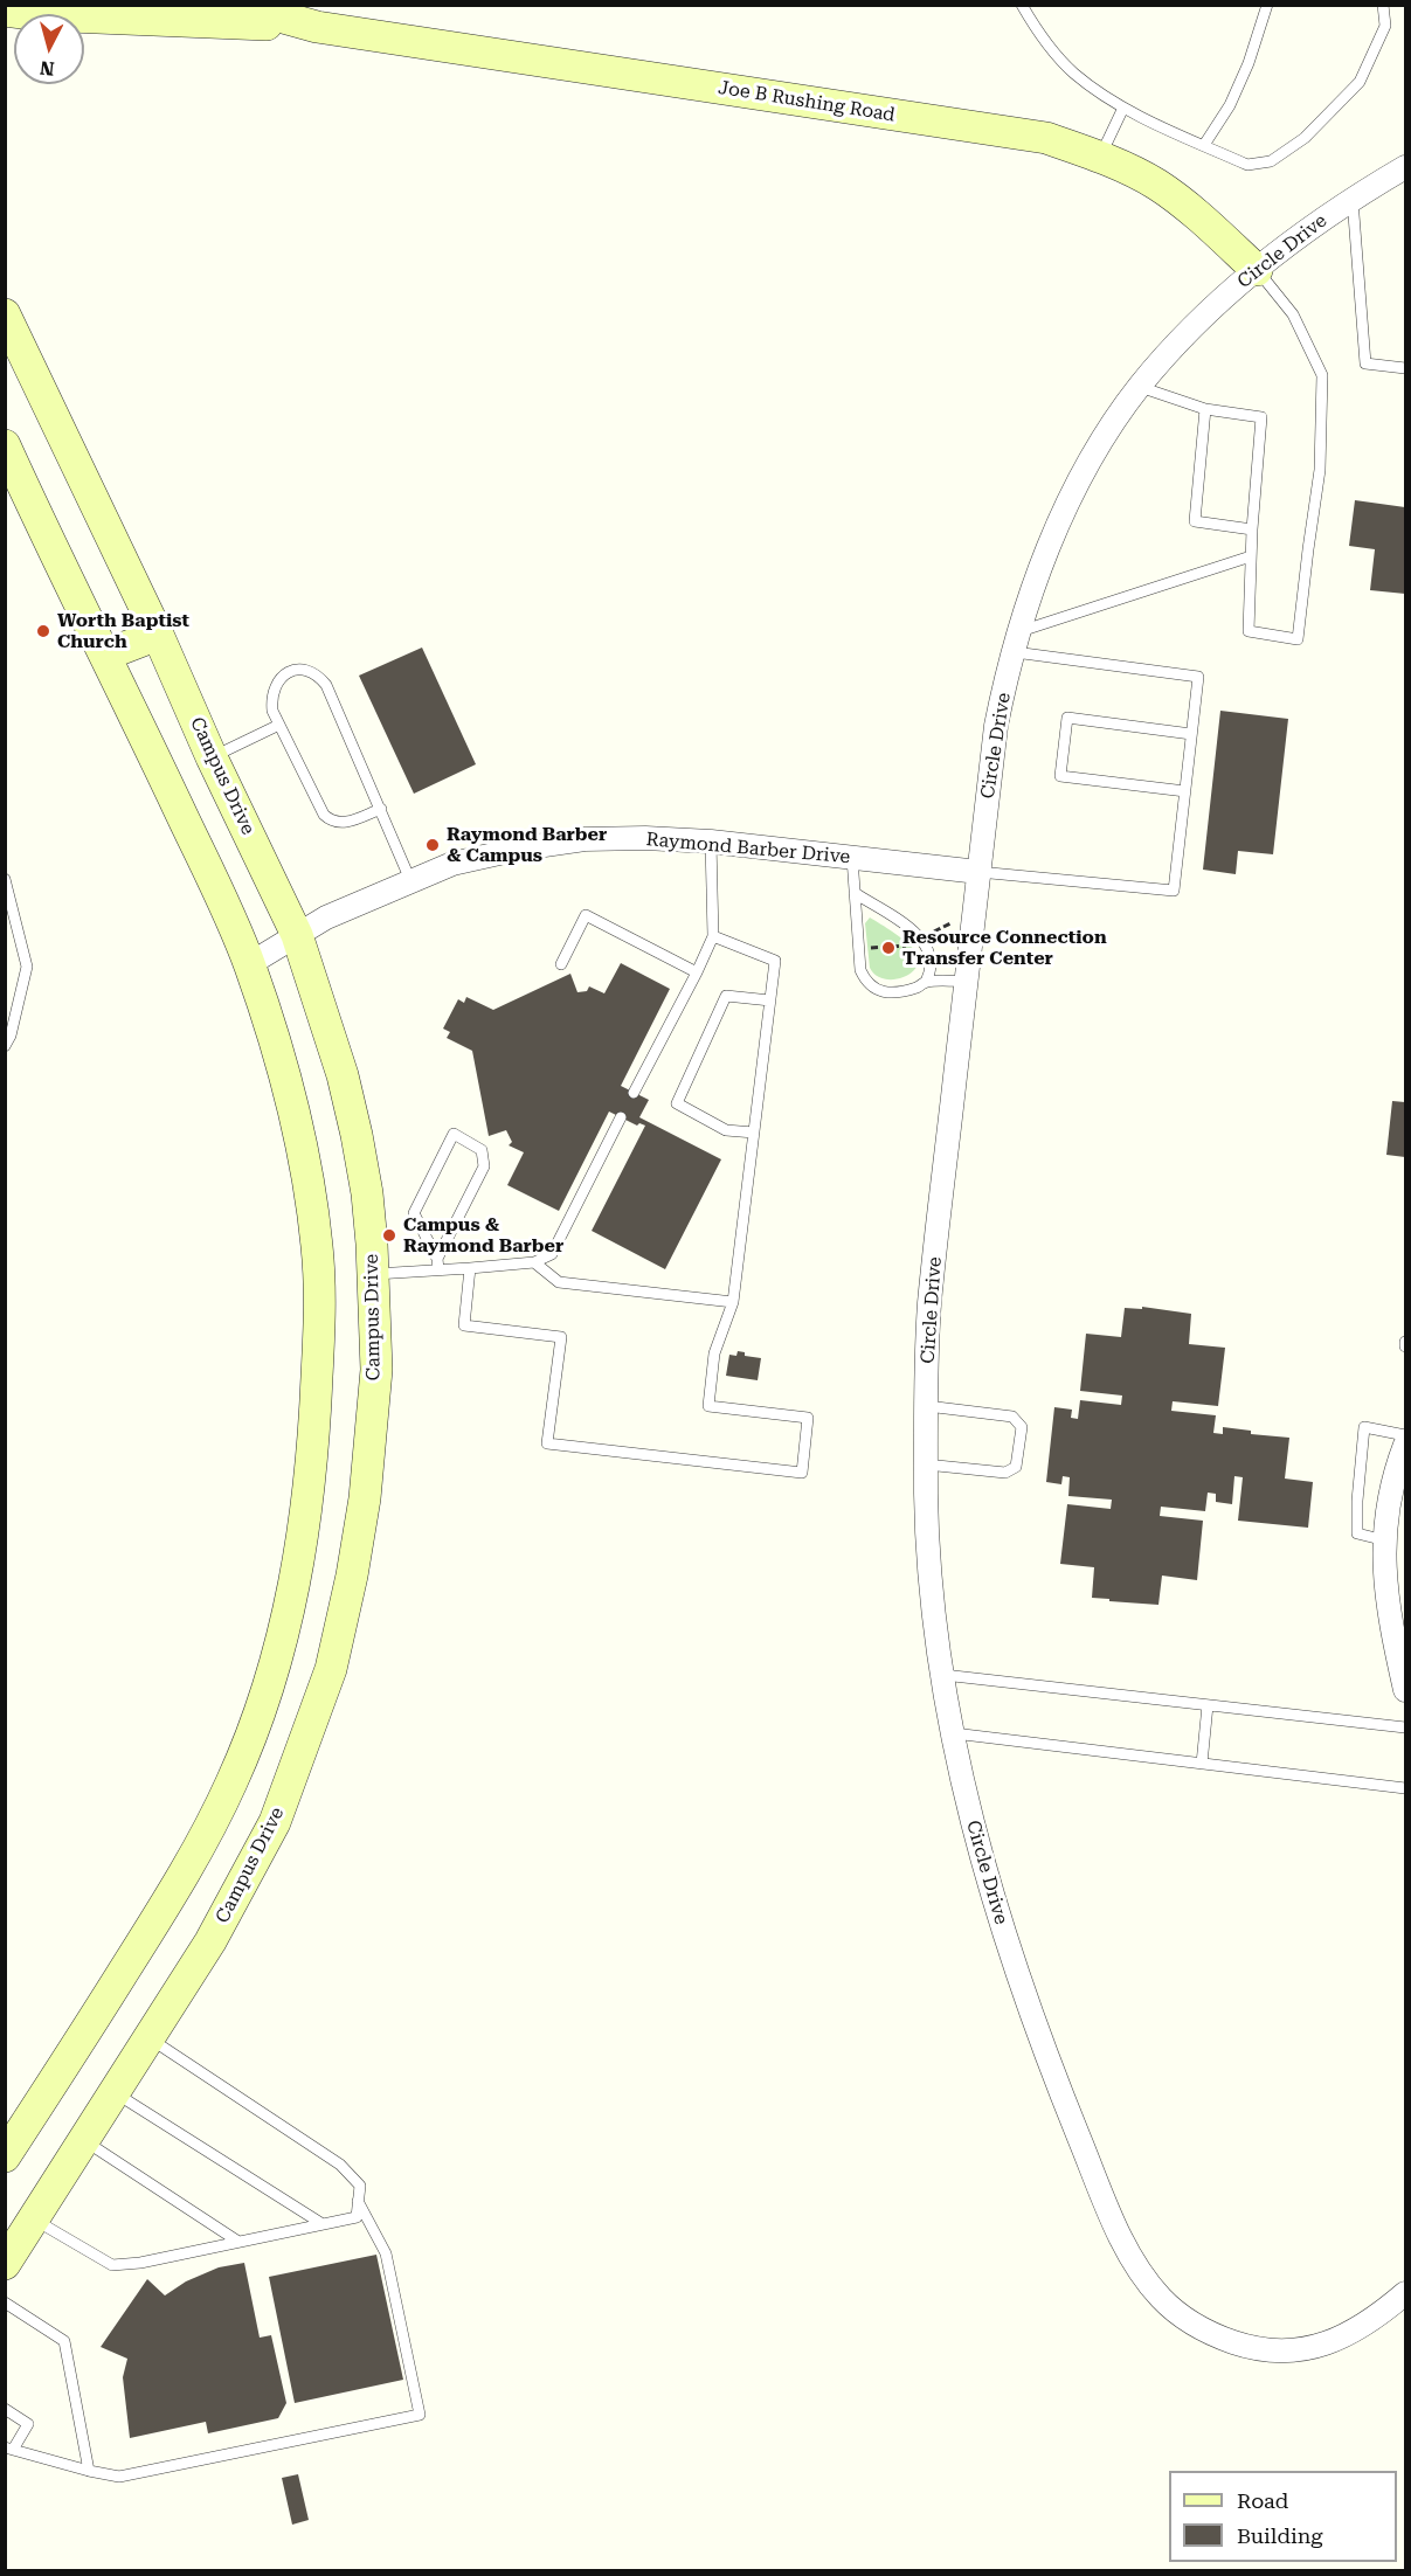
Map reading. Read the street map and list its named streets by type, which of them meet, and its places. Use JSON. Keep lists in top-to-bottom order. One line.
{"streets":{"main road":["Joe B Rushing Road","Campus Drive"],"street":["Circle Drive","Raymond Barber Drive"]},"crossings":[["Joe B Rushing Road","Circle Drive"],["Circle Drive","Raymond Barber Drive"],["Campus Drive","Raymond Barber Drive"]],"places":["Worth Baptist Church","Raymond Barber & Campus","Resource Connection Transfer Center","Campus & Raymond Barber"],"legend":["Road","Building"],"north":"bottom"}
